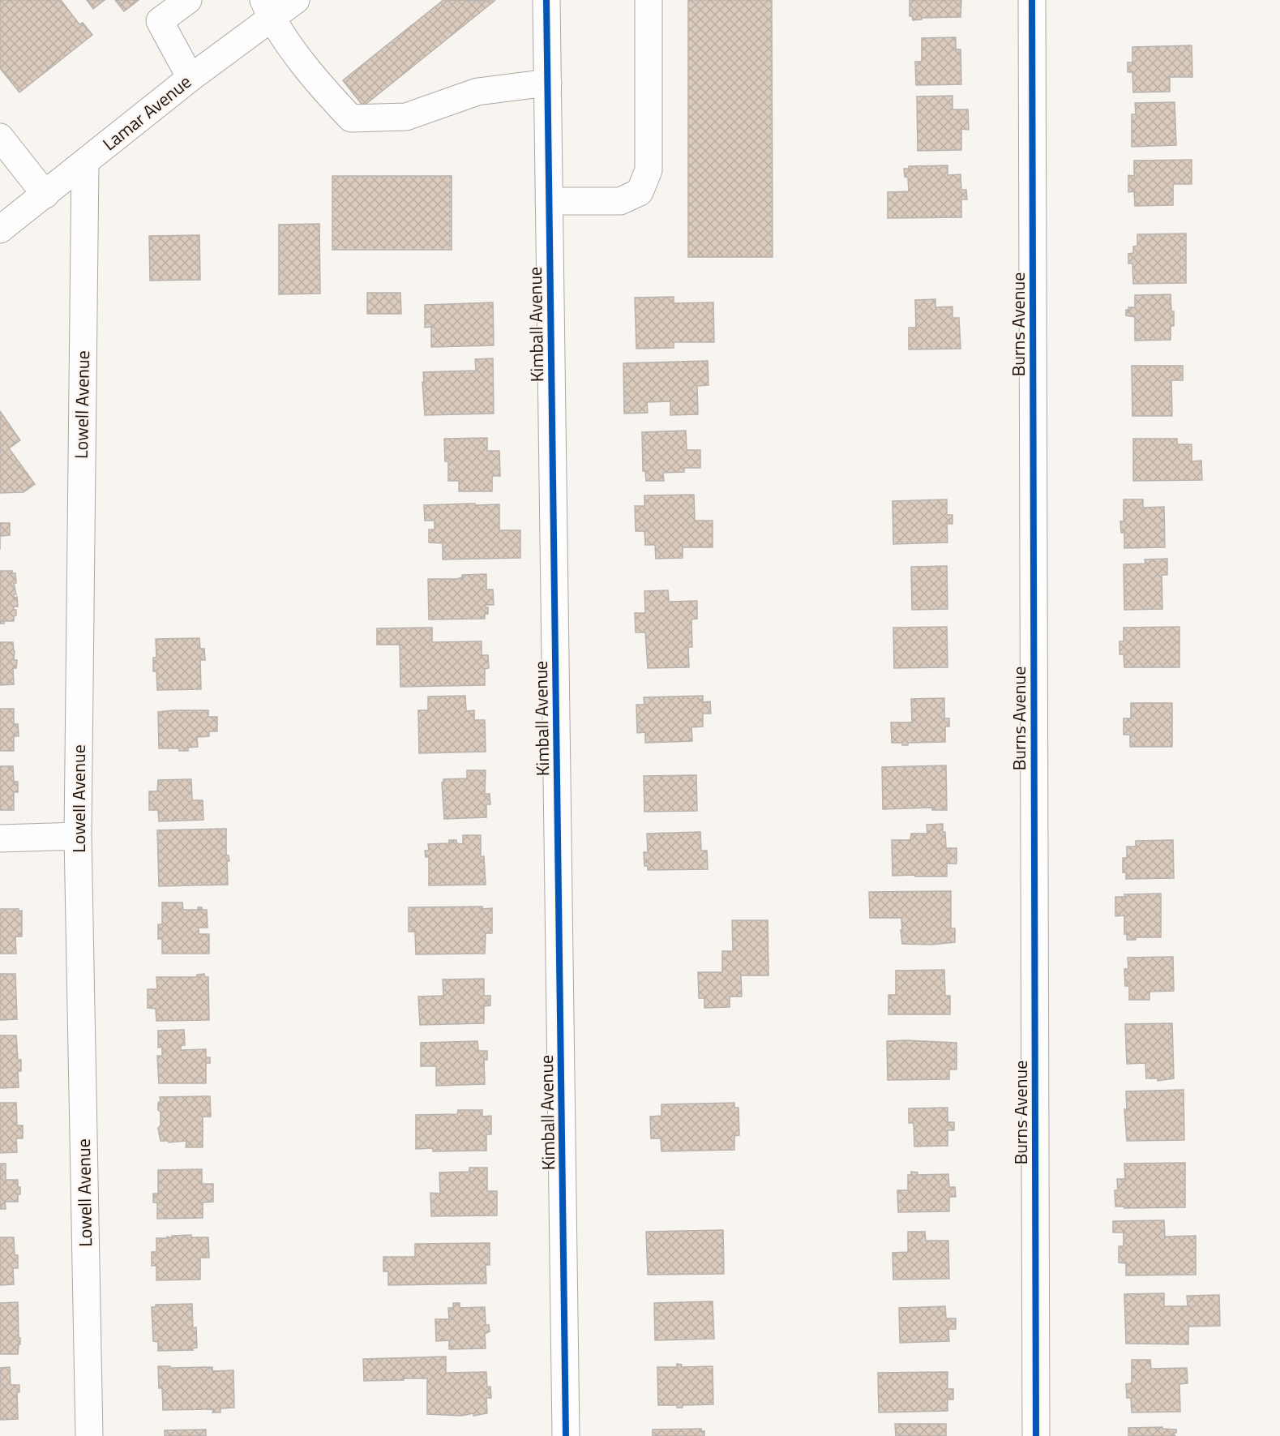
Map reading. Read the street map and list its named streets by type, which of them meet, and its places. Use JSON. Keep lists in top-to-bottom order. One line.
{"streets":{"street":["Lamar Avenue","Kimball Avenue","Burns Avenue","Lowell Avenue"]},"crossings":[["Lamar Avenue","Lowell Avenue"]]}
